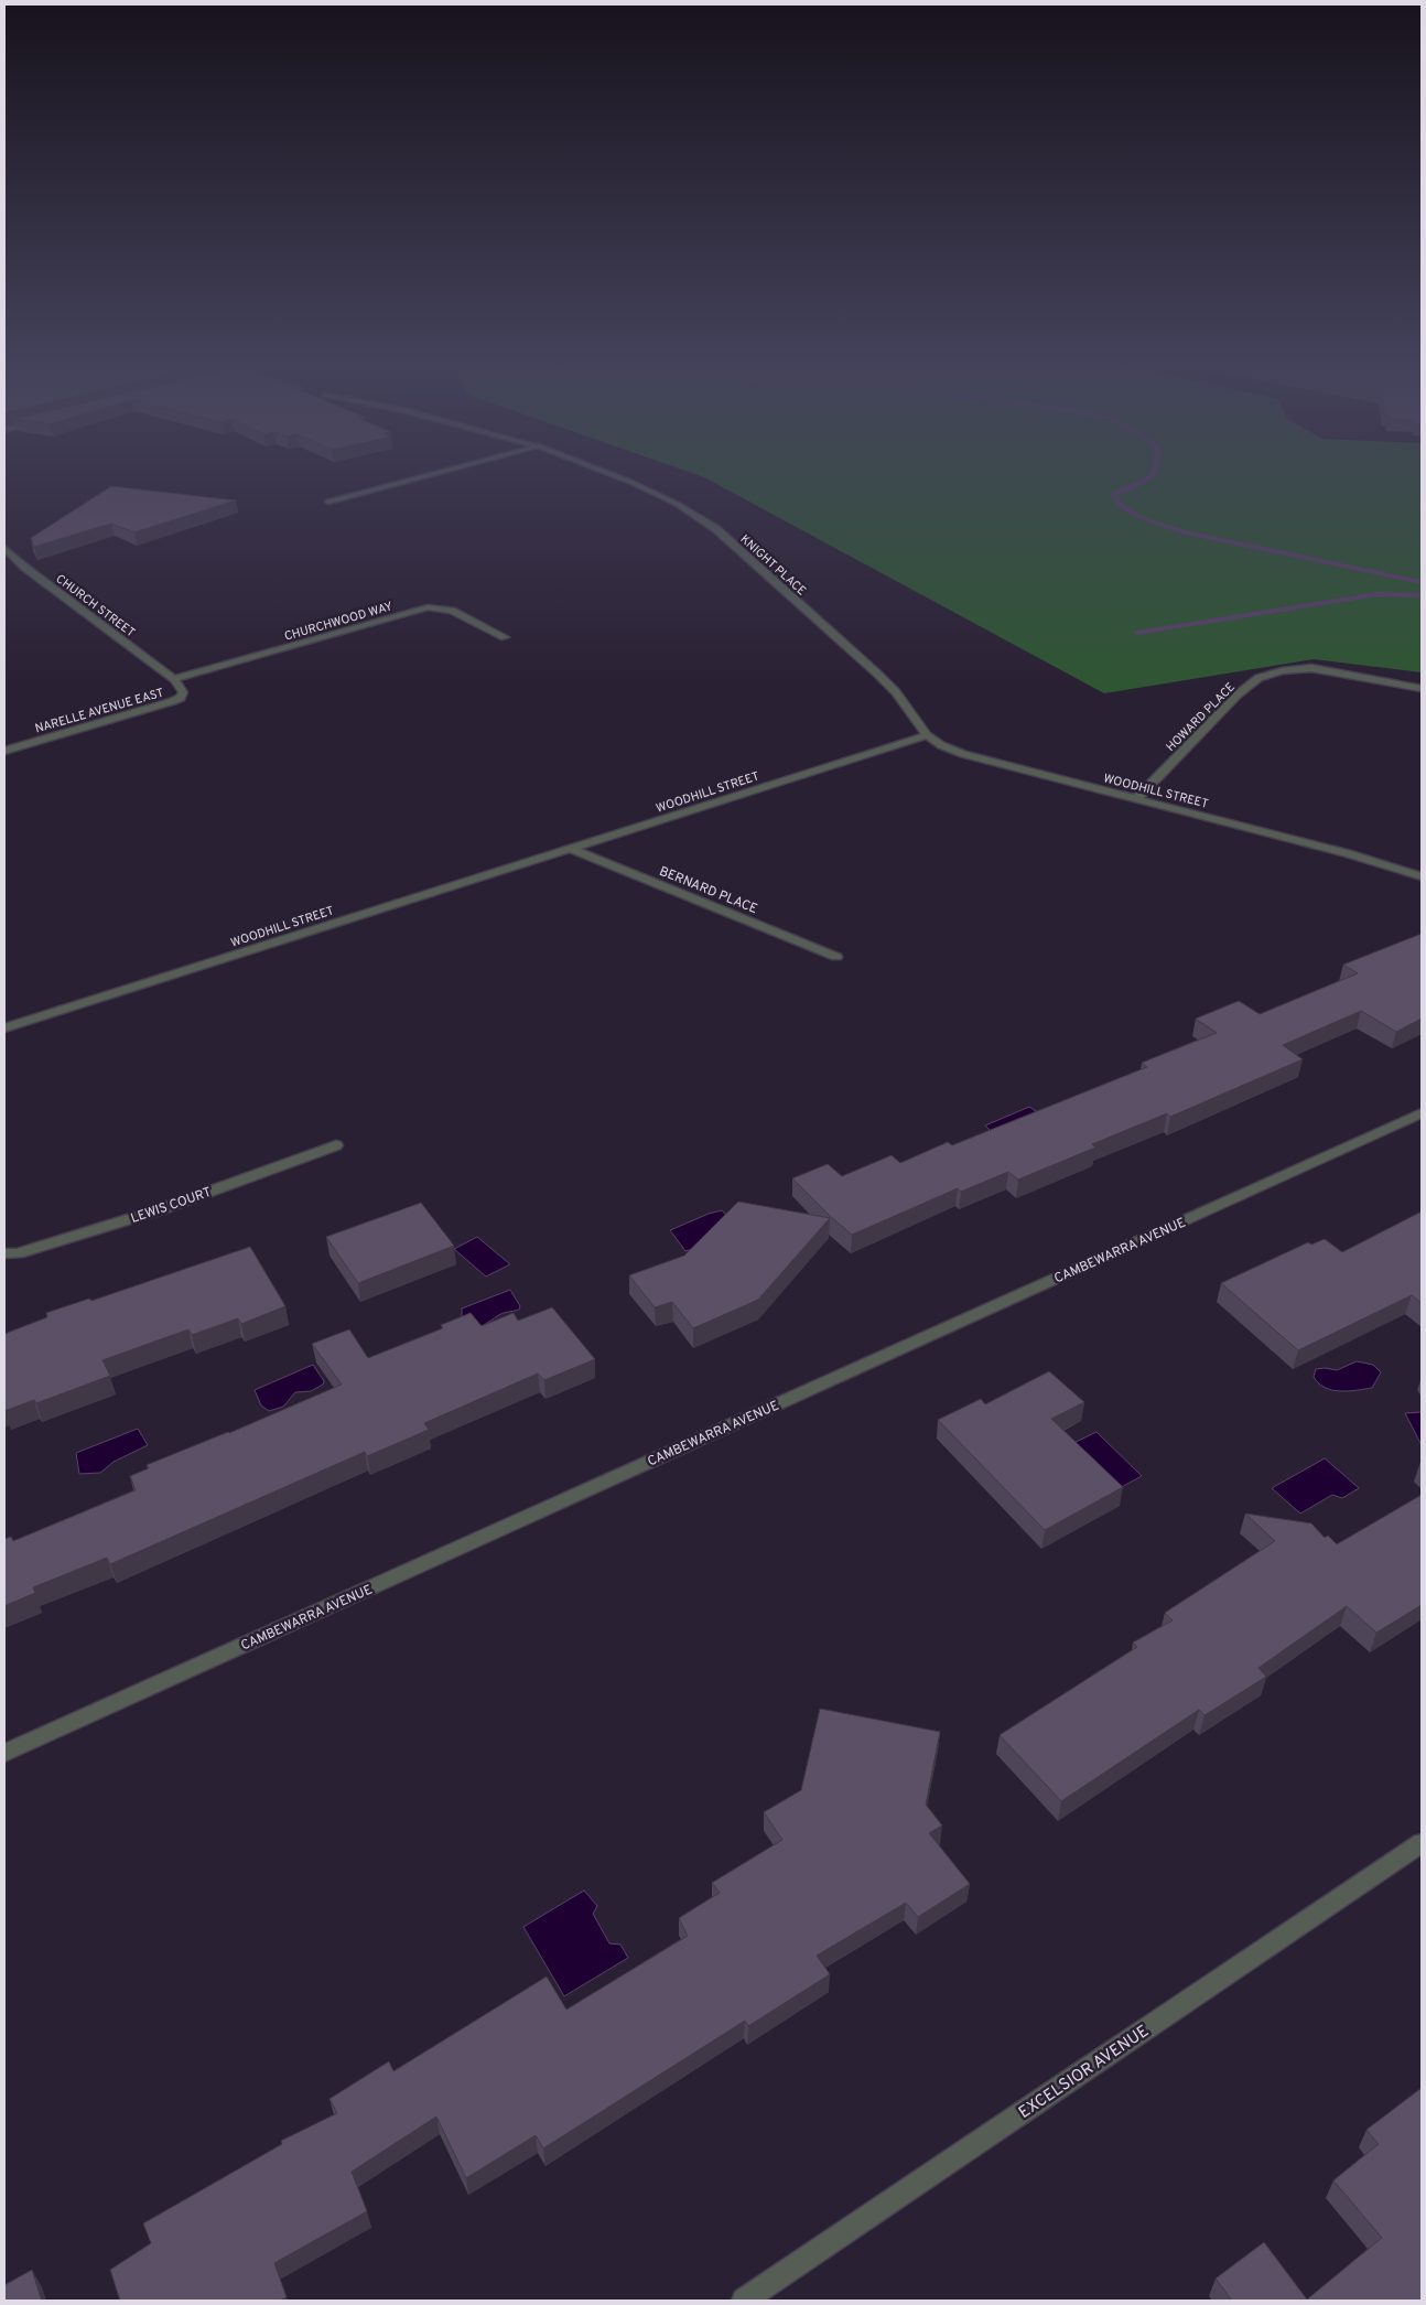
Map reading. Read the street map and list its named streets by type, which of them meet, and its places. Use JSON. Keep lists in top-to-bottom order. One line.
{"streets":{"street":["KNIGHT PLACE","CHURCH STREET","CHURCHWOOD WAY","NARELLE AVENUE EAST","HOWARD PLACE","WOODHILL STREET","BERNARD PLACE","LEWIS COURT","CAMBEWARRA AVENUE","EXCELSIOR AVENUE"]},"crossings":[["KNIGHT PLACE","WOODHILL STREET"],["CHURCH STREET","CHURCHWOOD WAY"],["CHURCH STREET","NARELLE AVENUE EAST"],["CHURCHWOOD WAY","NARELLE AVENUE EAST"],["HOWARD PLACE","WOODHILL STREET"],["WOODHILL STREET","BERNARD PLACE"]]}
